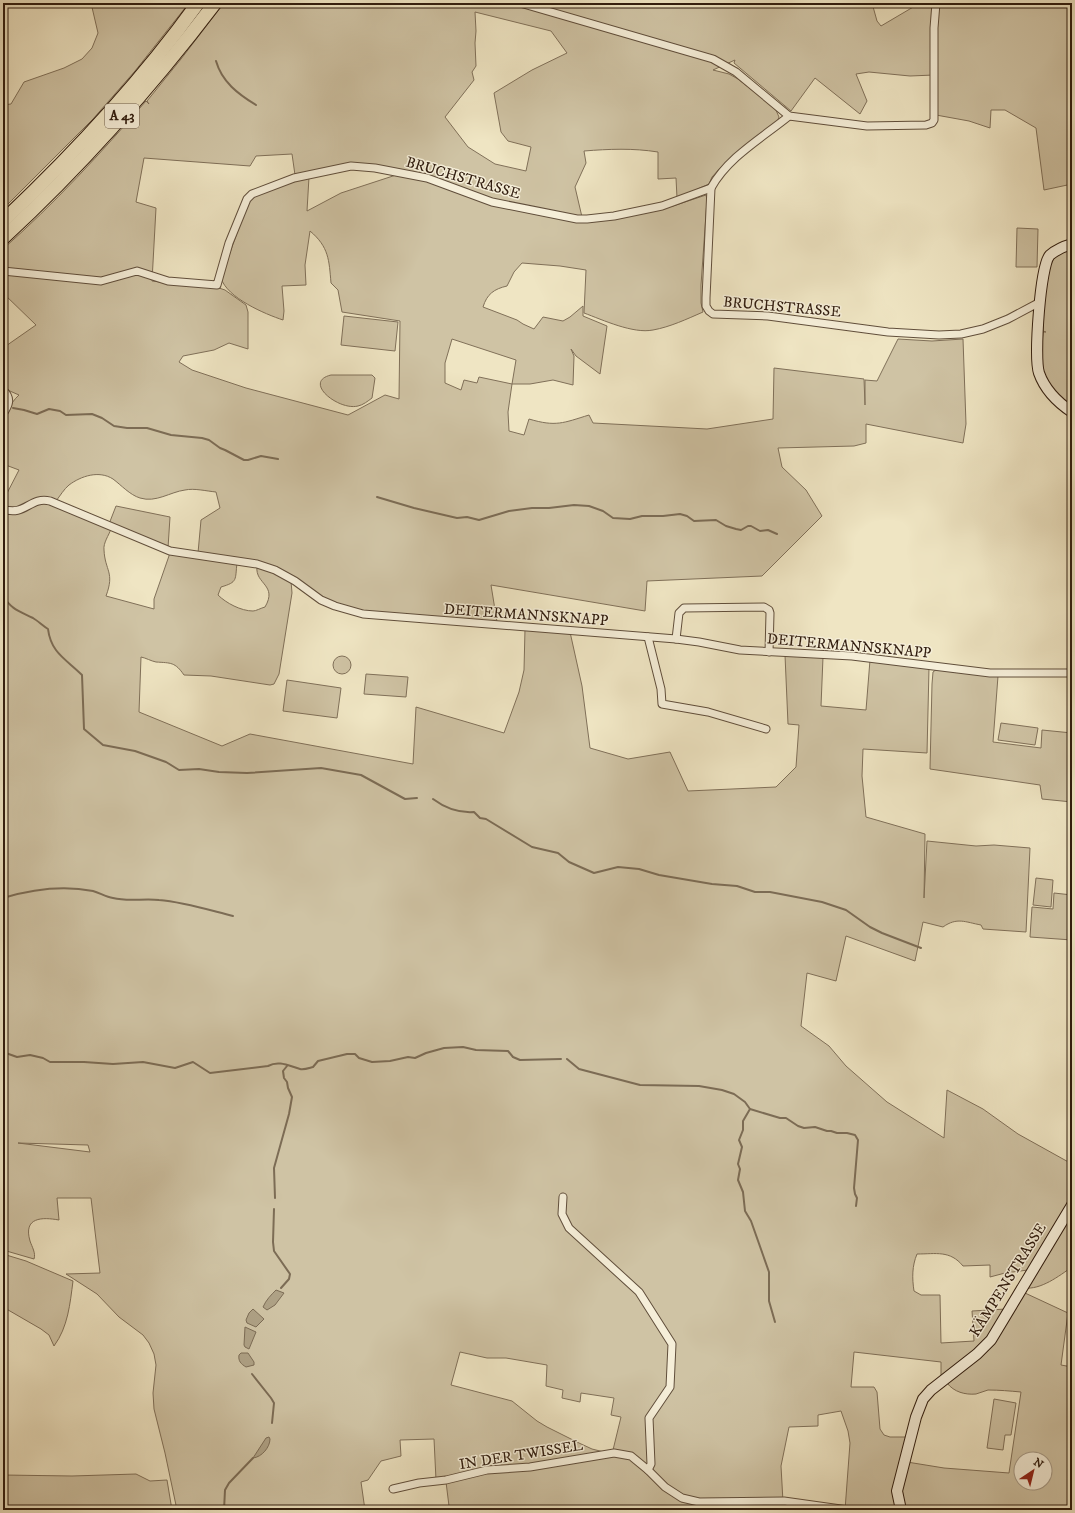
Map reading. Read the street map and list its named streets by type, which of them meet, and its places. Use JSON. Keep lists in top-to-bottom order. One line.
{"streets":{"highway":["A 43"],"street":["BRUCHSTRASSE","DEITERMANNSKNAPP","KÄMPENSTRASSE","IN DER TWISSEL"]},"north":"top right"}
